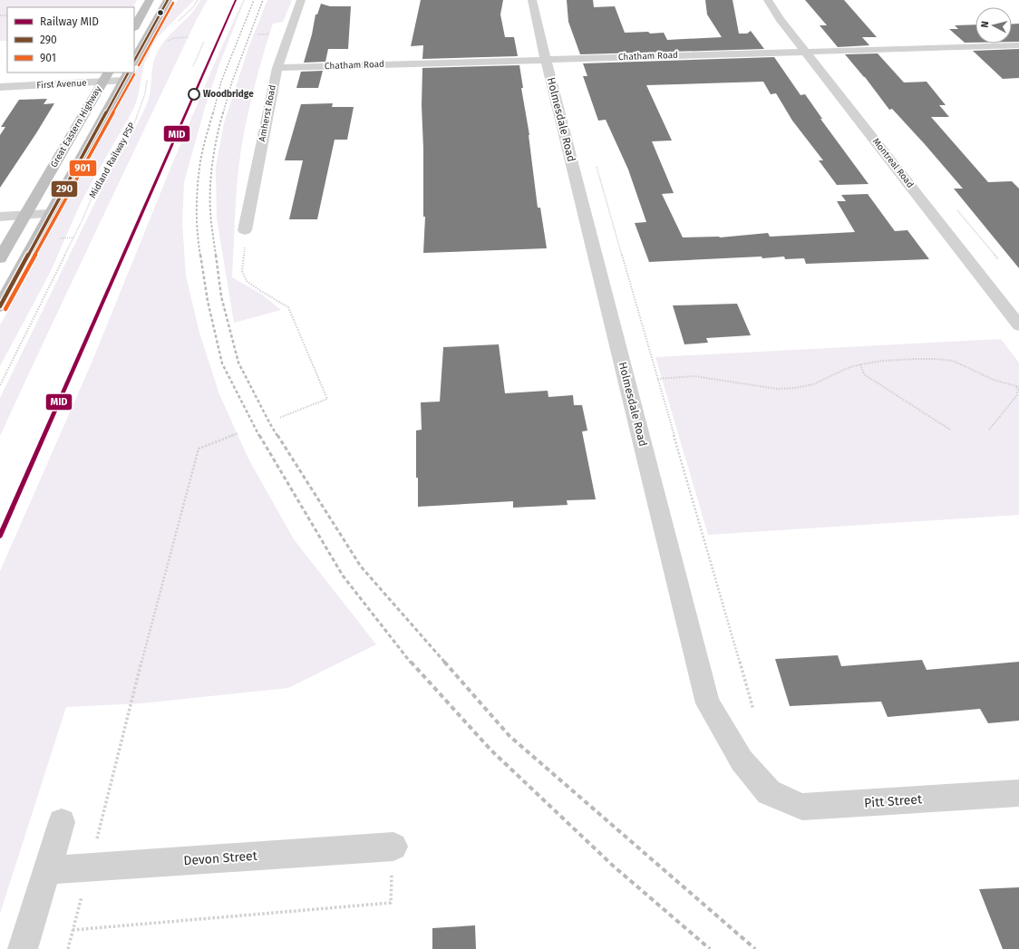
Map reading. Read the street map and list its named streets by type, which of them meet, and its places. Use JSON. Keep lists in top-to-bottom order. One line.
{"streets":{"highway":["Great Eastern Highway"],"street":["Chatham Road","First Avenue","Amherst Road","Holmesdale Road","Montreal Road","Pitt Street","Devon Street"],"path":["Midland Railway PSP"]},"crossings":[["Chatham Road","Amherst Road"],["Chatham Road","Holmesdale Road"],["Chatham Road","Montreal Road"],["First Avenue","Great Eastern Highway"],["Holmesdale Road","Pitt Street"]],"places":["Woodbridge"],"lines":["rail line MID","transit line 290","transit line 901"],"legend":["Railway MID","290","901"],"north":"left"}
